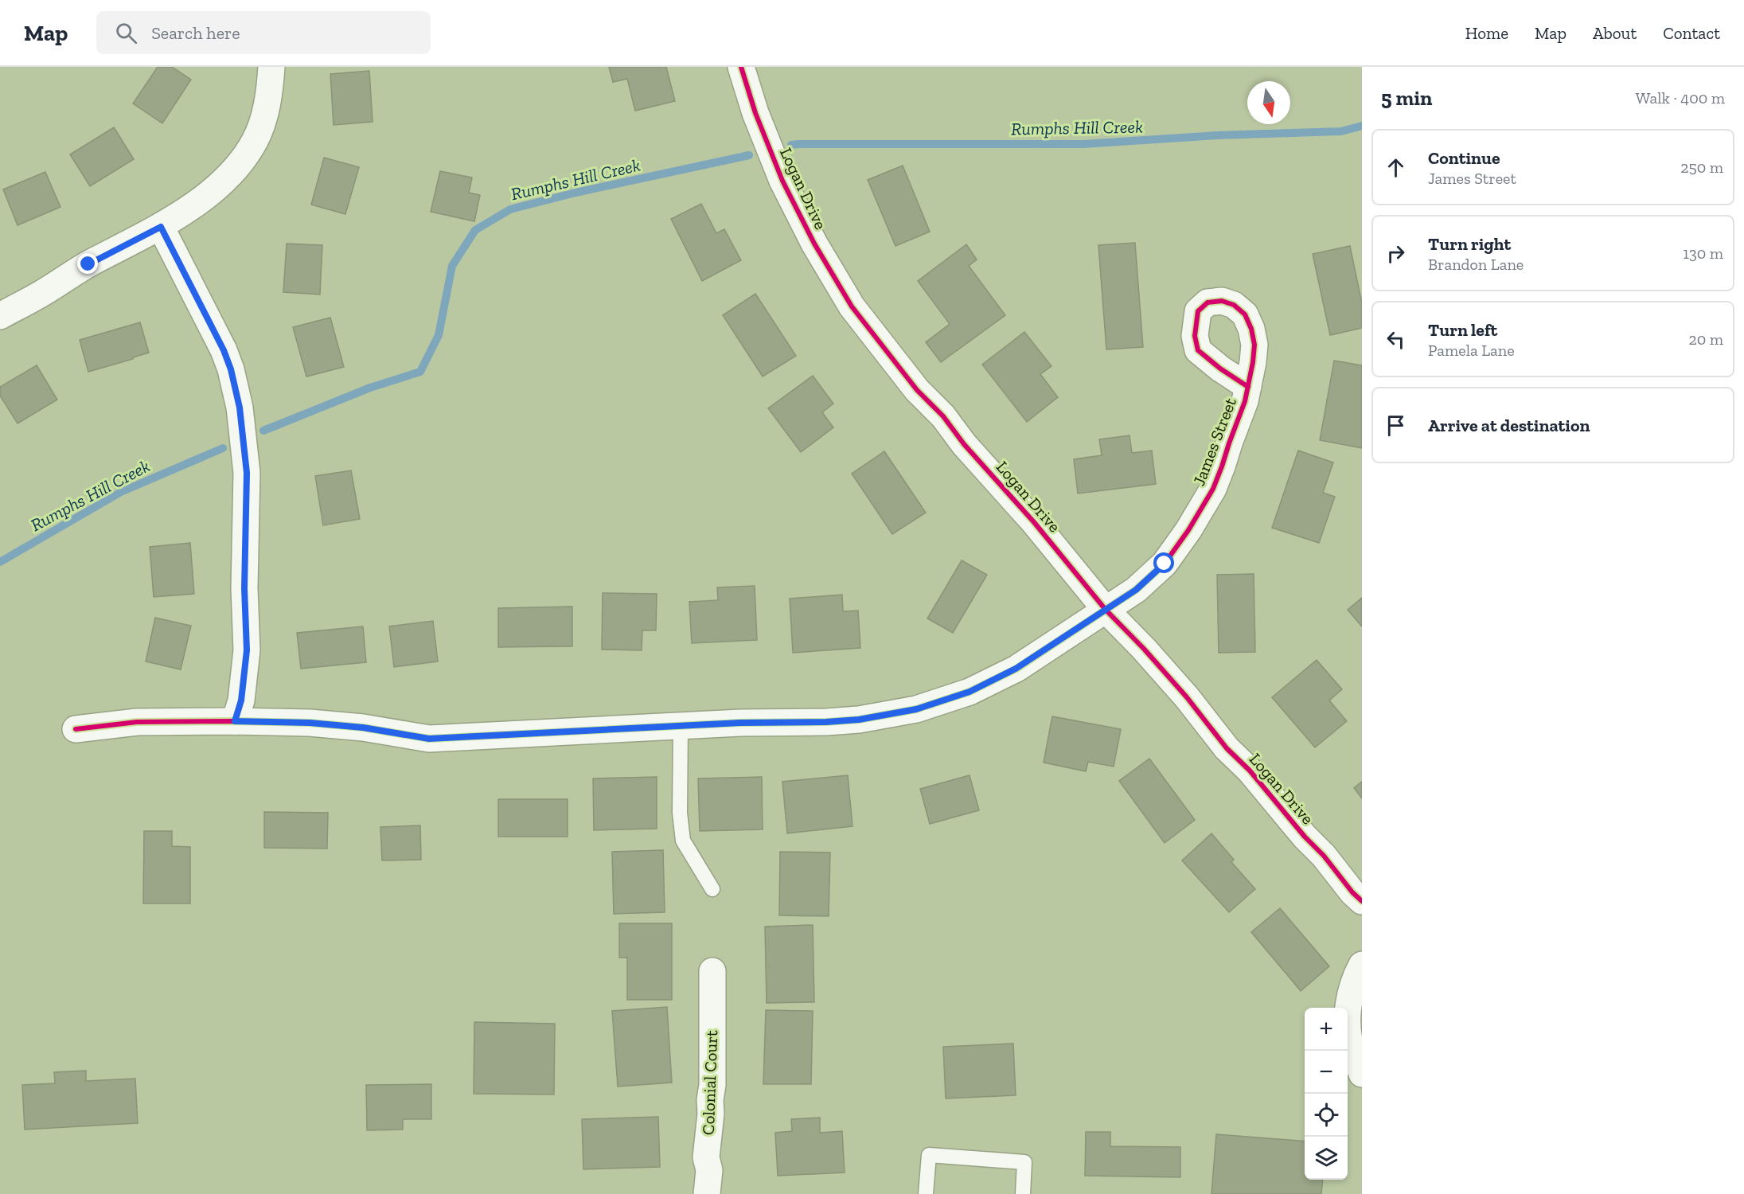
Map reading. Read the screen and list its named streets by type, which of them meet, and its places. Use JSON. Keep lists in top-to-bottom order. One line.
{"streets":{"street":["Logan Drive","James Street","Colonial Court"]},"crossings":[["Logan Drive","James Street"]],"water":["Rumphs Hill Creek"],"north":"bottom","page":{"header":"Map","search":"Search here","nav":["Home","Map","About","Contact"],"heading":["5 min","Walk · 400 m"],"list":[["Continue","James Street","250 m"],["Turn right","Brandon Lane","130 m"],["Turn left","Pamela Lane","20 m"],"Arrive at destination"],"map_buttons":["+","−"]}}
